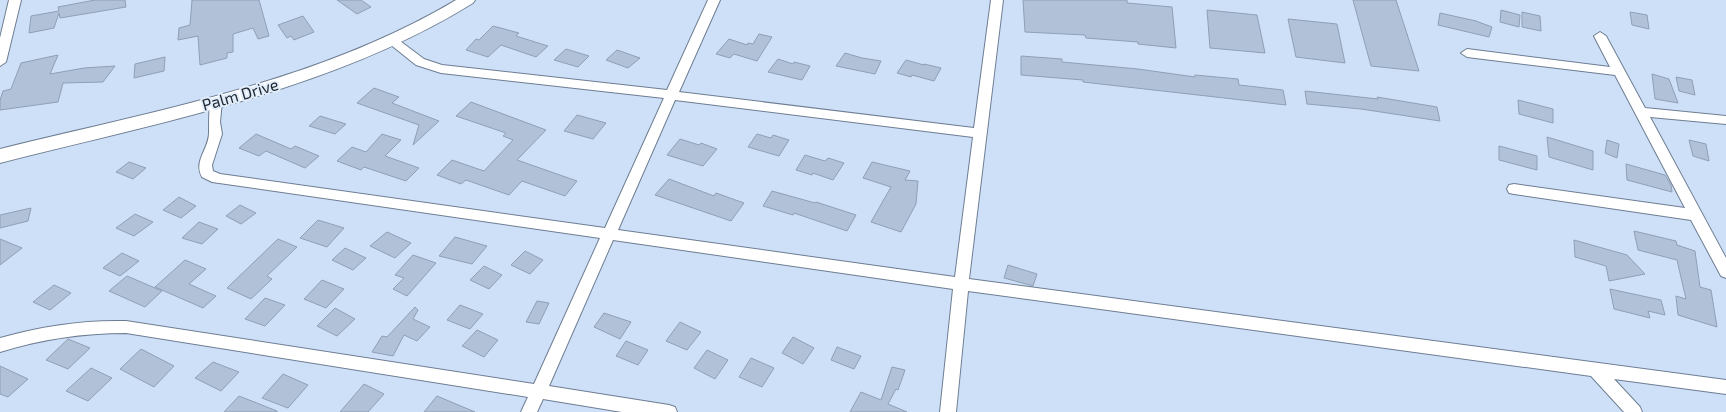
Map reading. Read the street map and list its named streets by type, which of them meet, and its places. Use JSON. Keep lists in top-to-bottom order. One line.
{"streets":{"street":["Palm Drive"]}}
